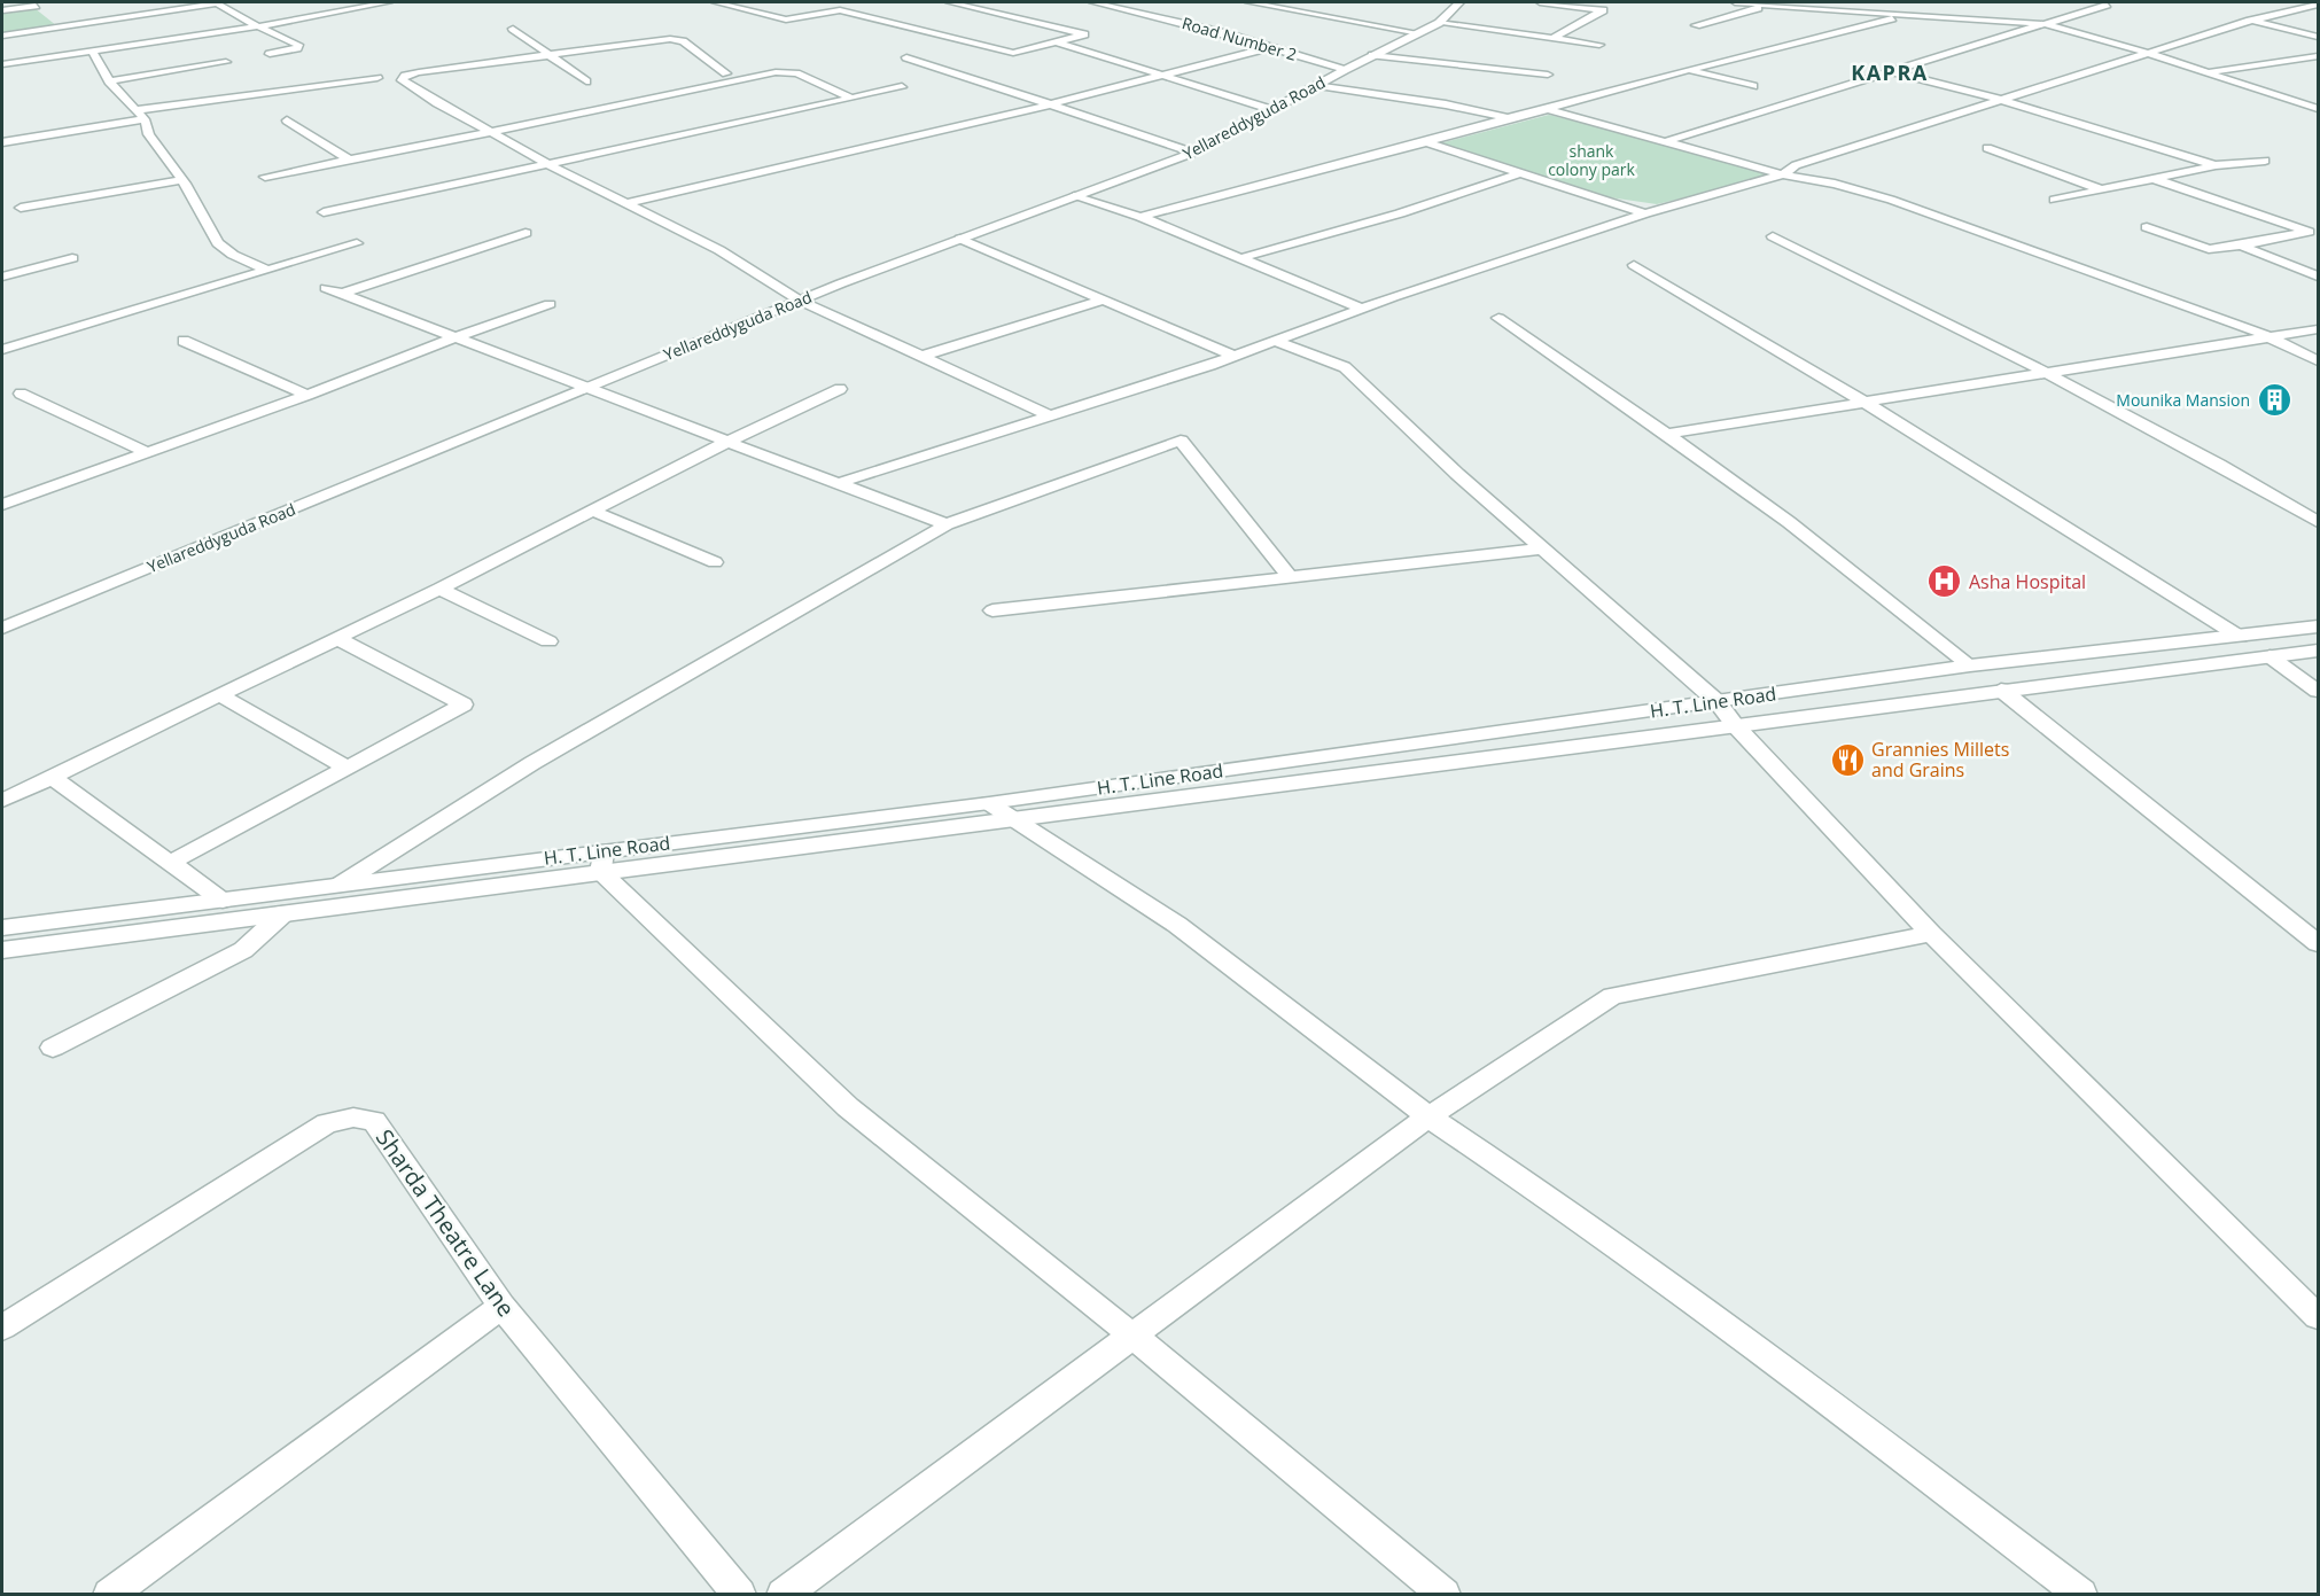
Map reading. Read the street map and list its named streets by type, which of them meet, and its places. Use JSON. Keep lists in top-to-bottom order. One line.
{"streets":{"street":["Road Number 2","Yellareddyguda Road","H. T. Line Road","Sharda Theatre Lane"]},"crossings":[["Road Number 2","Yellareddyguda Road"]],"districts":["KAPRA"],"parks":["shank colony park"],"places":{"building":["Mounika Mansion"],"hospital":["Asha Hospital"],"restaurant":["Grannies Millets and Grains"]}}
